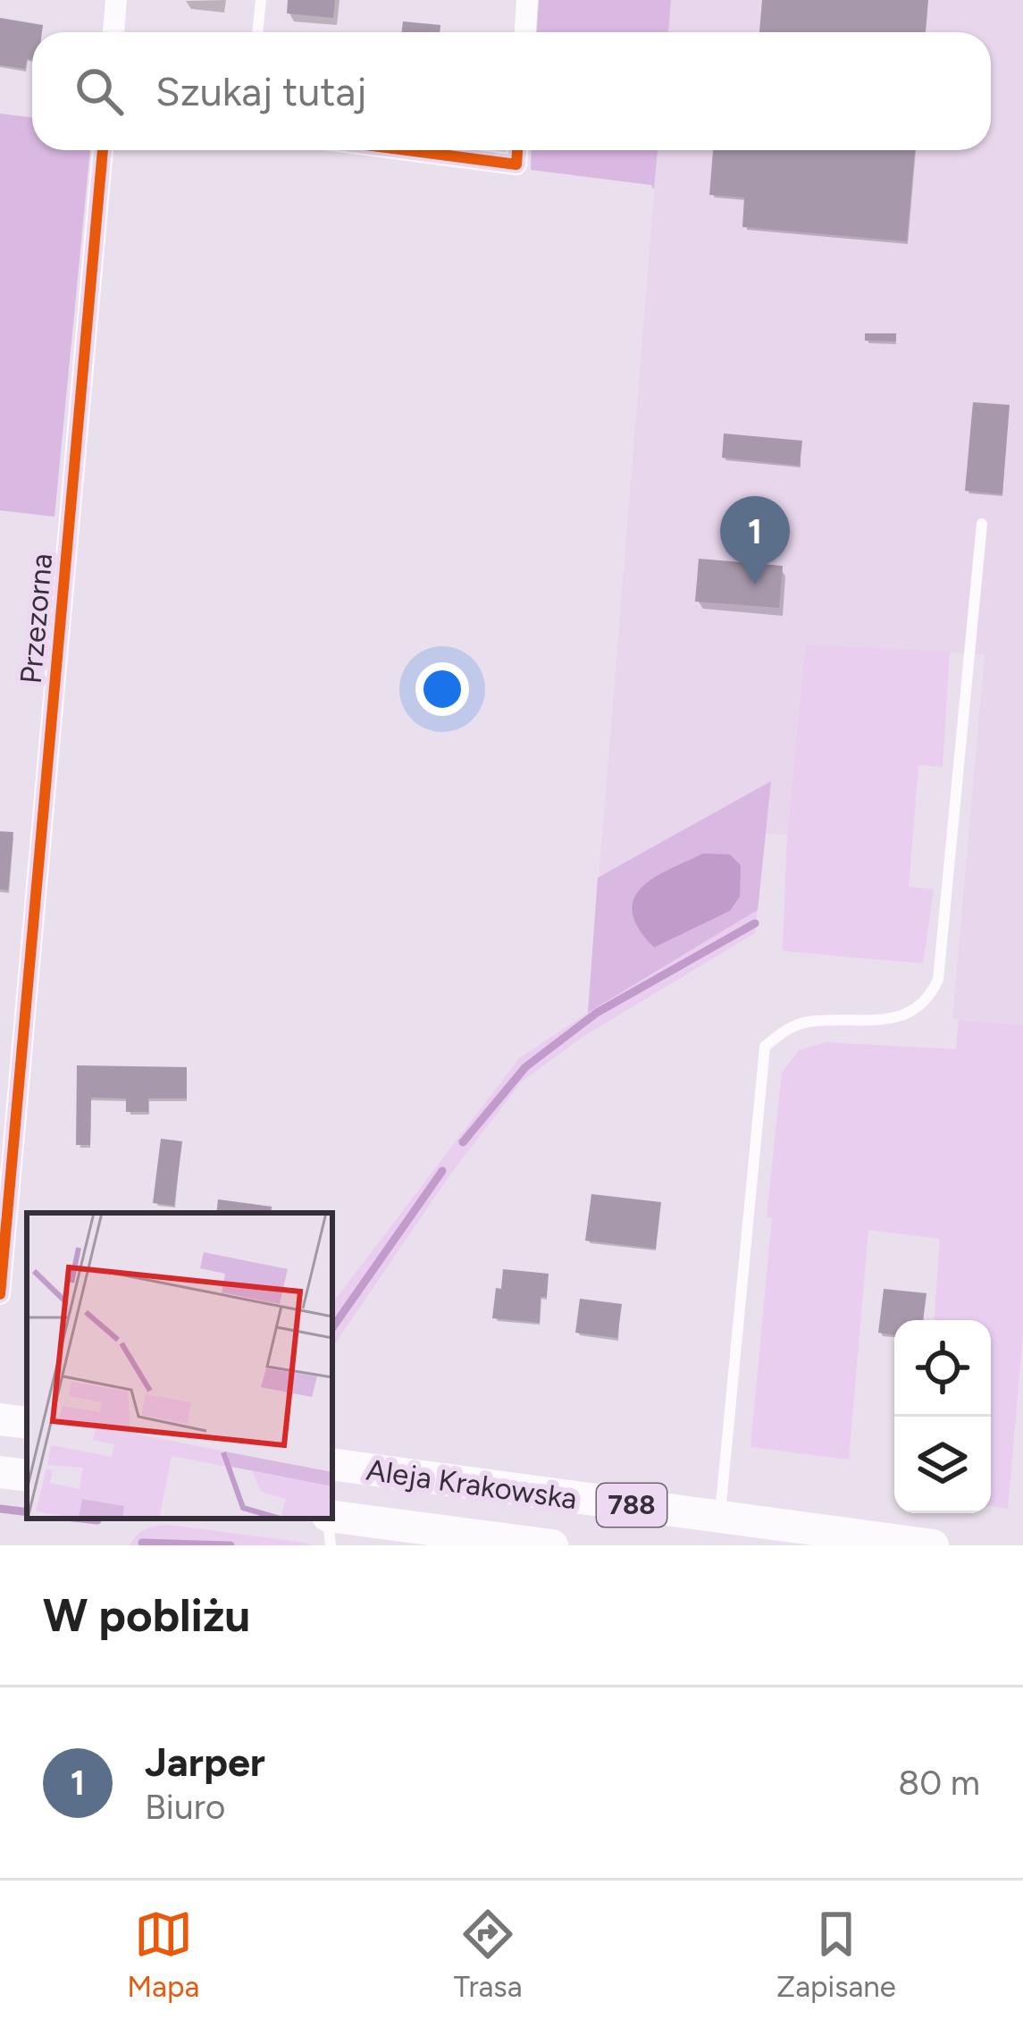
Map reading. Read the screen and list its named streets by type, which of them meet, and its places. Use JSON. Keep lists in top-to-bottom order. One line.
{"streets":{"main road":["Aleja Krakowska","788"],"street":["Przezorna"]},"page":{"search":"Szukaj tutaj","pins":"1","heading":"W pobliżu","list":[{"mark":"1","name":"Jarper","note":"Biuro","value":"80 m"}],"nav":["Mapa","Trasa","Zapisane"]}}
